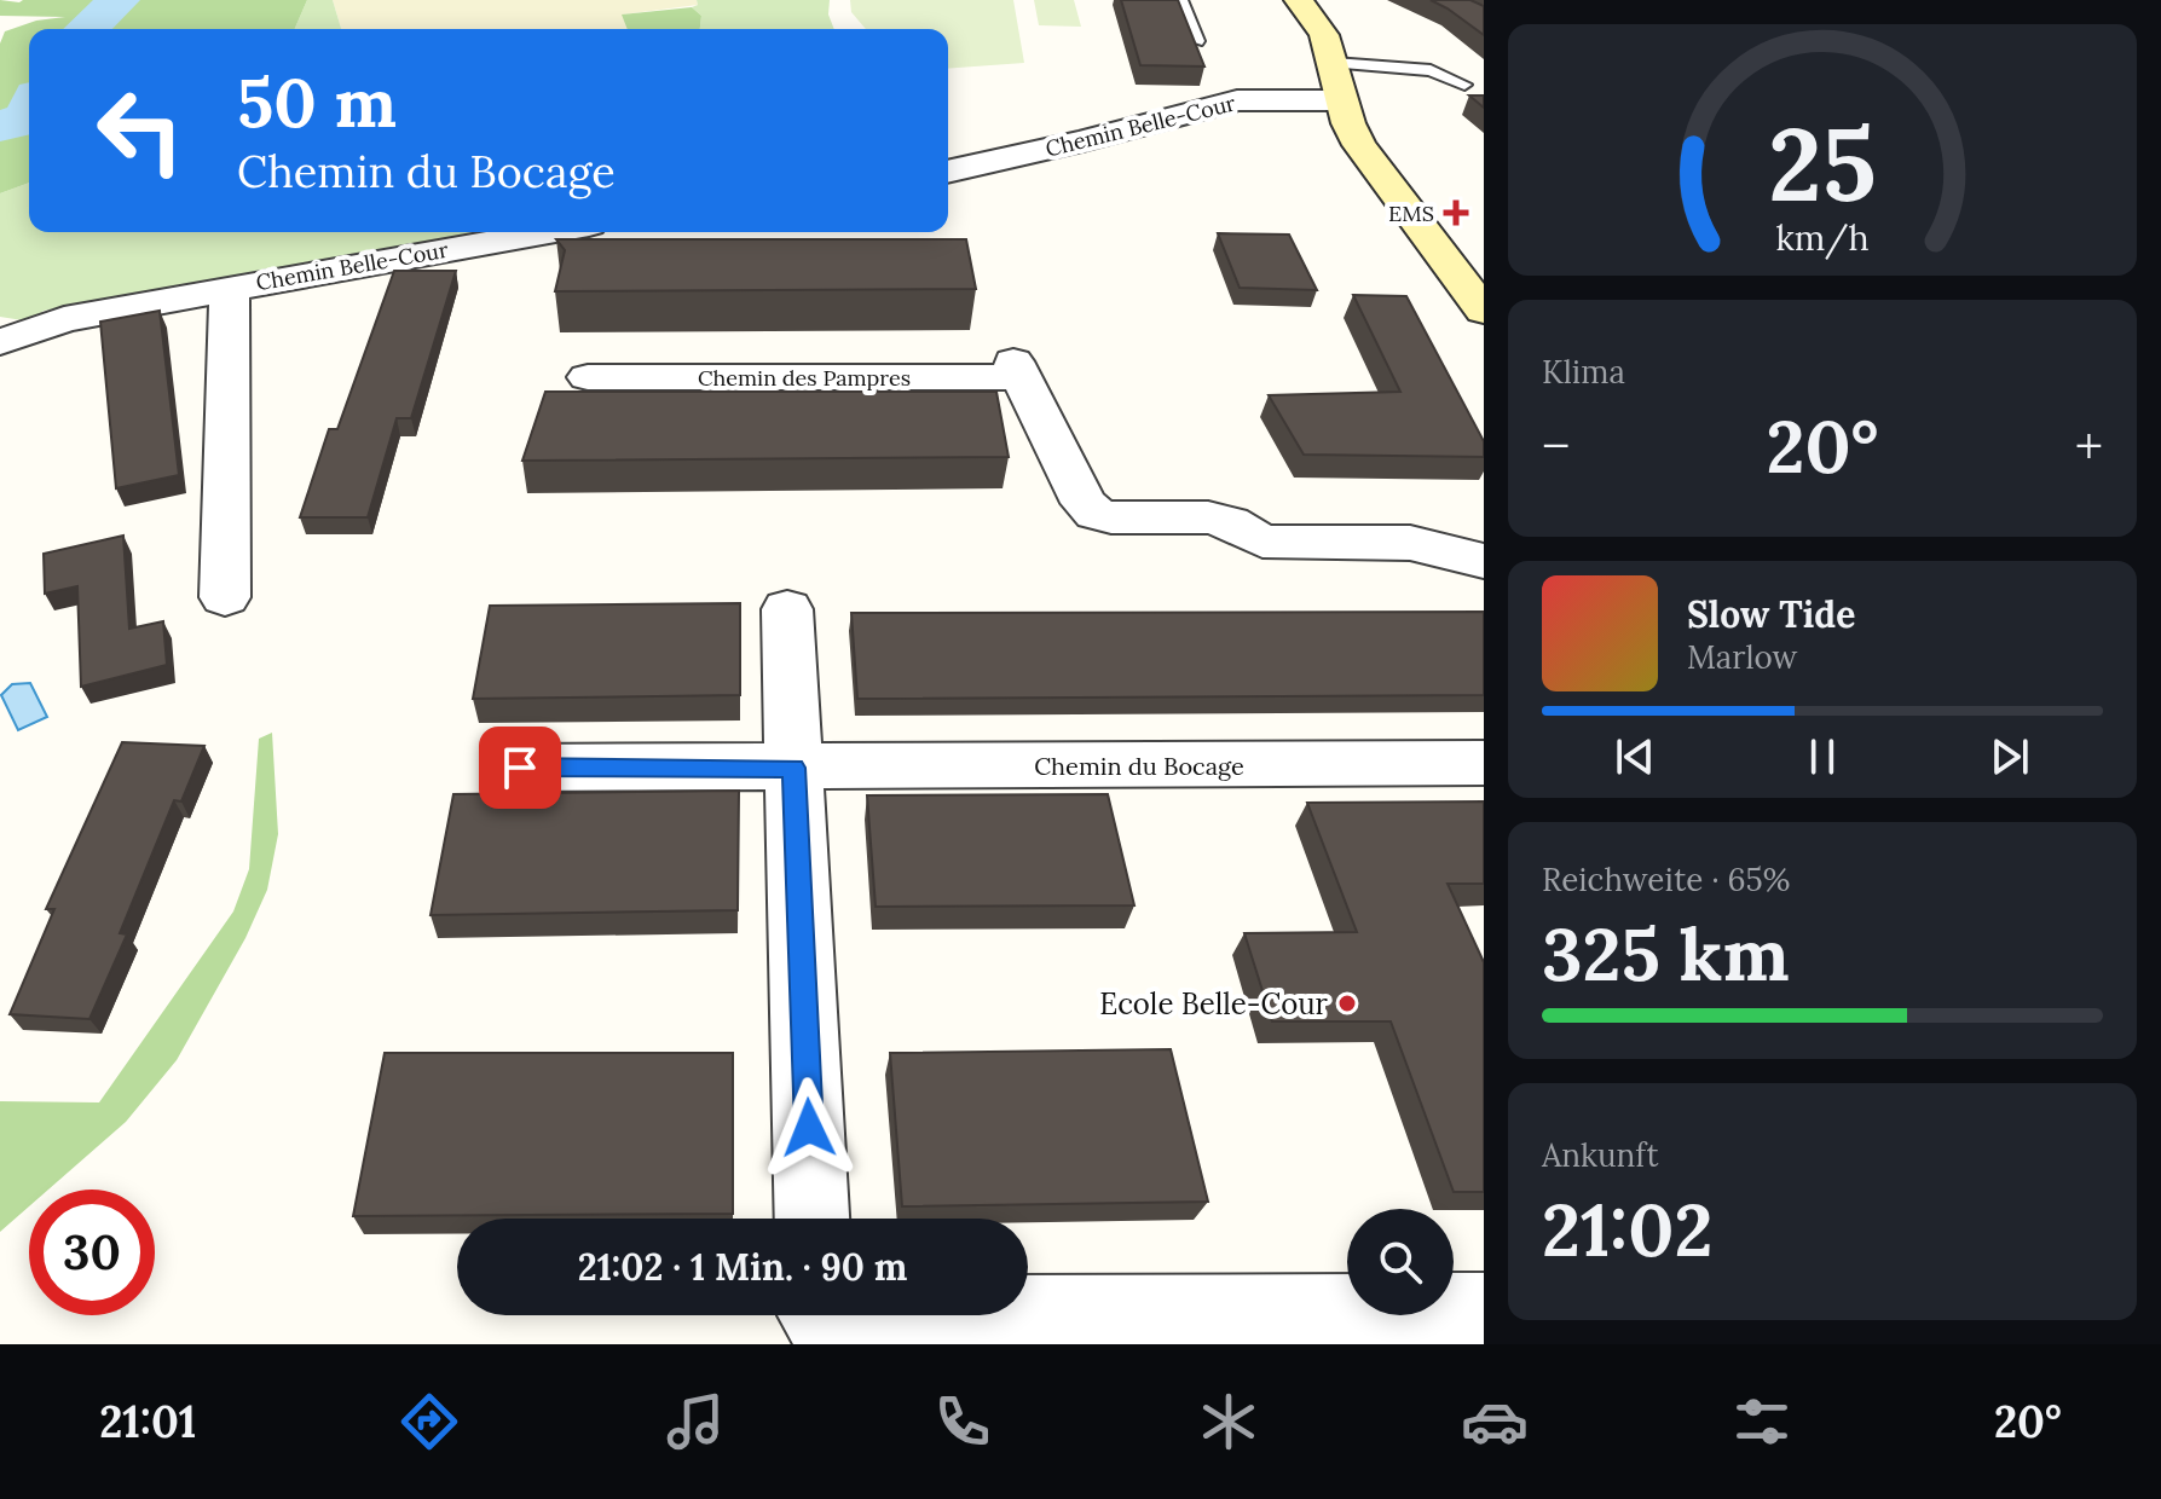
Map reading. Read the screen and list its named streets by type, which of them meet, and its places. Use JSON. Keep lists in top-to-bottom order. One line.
{"streets":{"street":["Chemin Belle-Cour","Chemin des Pampres","Chemin du Bocage"]},"places":{"health":["EMS"],"other":["Ecole Belle-Cour"]},"page":{"turn":["50 m","Chemin du Bocage"],"tile":["Klima",["Reichweite · 65%","325 km"],["Ankunft","21:02"]],"heat":["−","20°","+"],"song":["Slow Tide","Marlow"],"limit":"30","trip":"21:02 · 1 Min. · 90 m","tabs":["21:01","20°"],"gauge":["25","km/h"]}}
